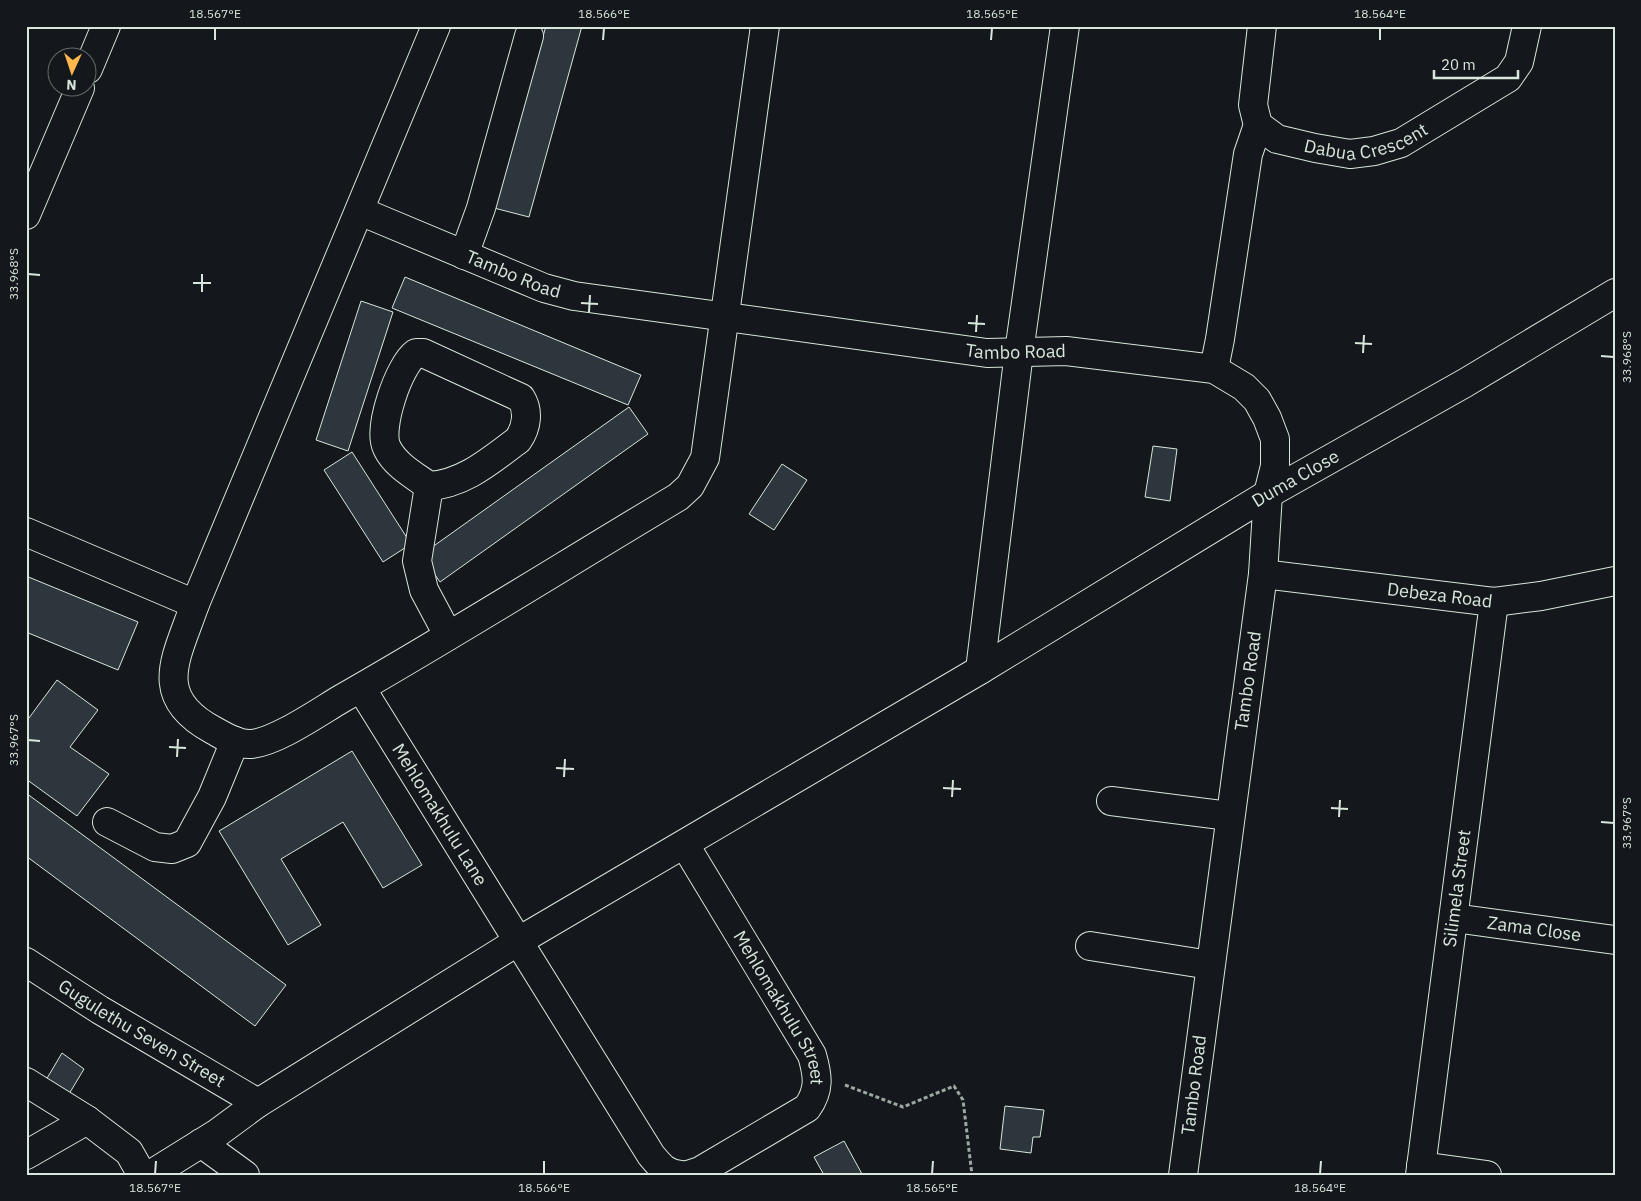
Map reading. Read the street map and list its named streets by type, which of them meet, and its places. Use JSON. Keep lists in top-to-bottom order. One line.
{"streets":{"street":["Dabua Crescent","Tambo Road","Duma Close","Debeza Road","Mehlomakhulu Lane","Silimela Street","Zama Close","Mehlomakhulu Street","Gugulethu Seven Street"]},"crossings":[["Tambo Road","Duma Close"],["Tambo Road","Debeza Road"],["Duma Close","Mehlomakhulu Lane"],["Duma Close","Mehlomakhulu Street"],["Duma Close","Gugulethu Seven Street"],["Debeza Road","Silimela Street"],["Silimela Street","Zama Close"]],"scale_bar":"20 m","north":"bottom","coordinates":["18.567°E","18.566°E","18.565°E","18.564°E","33.968°S","33.967°S"]}
